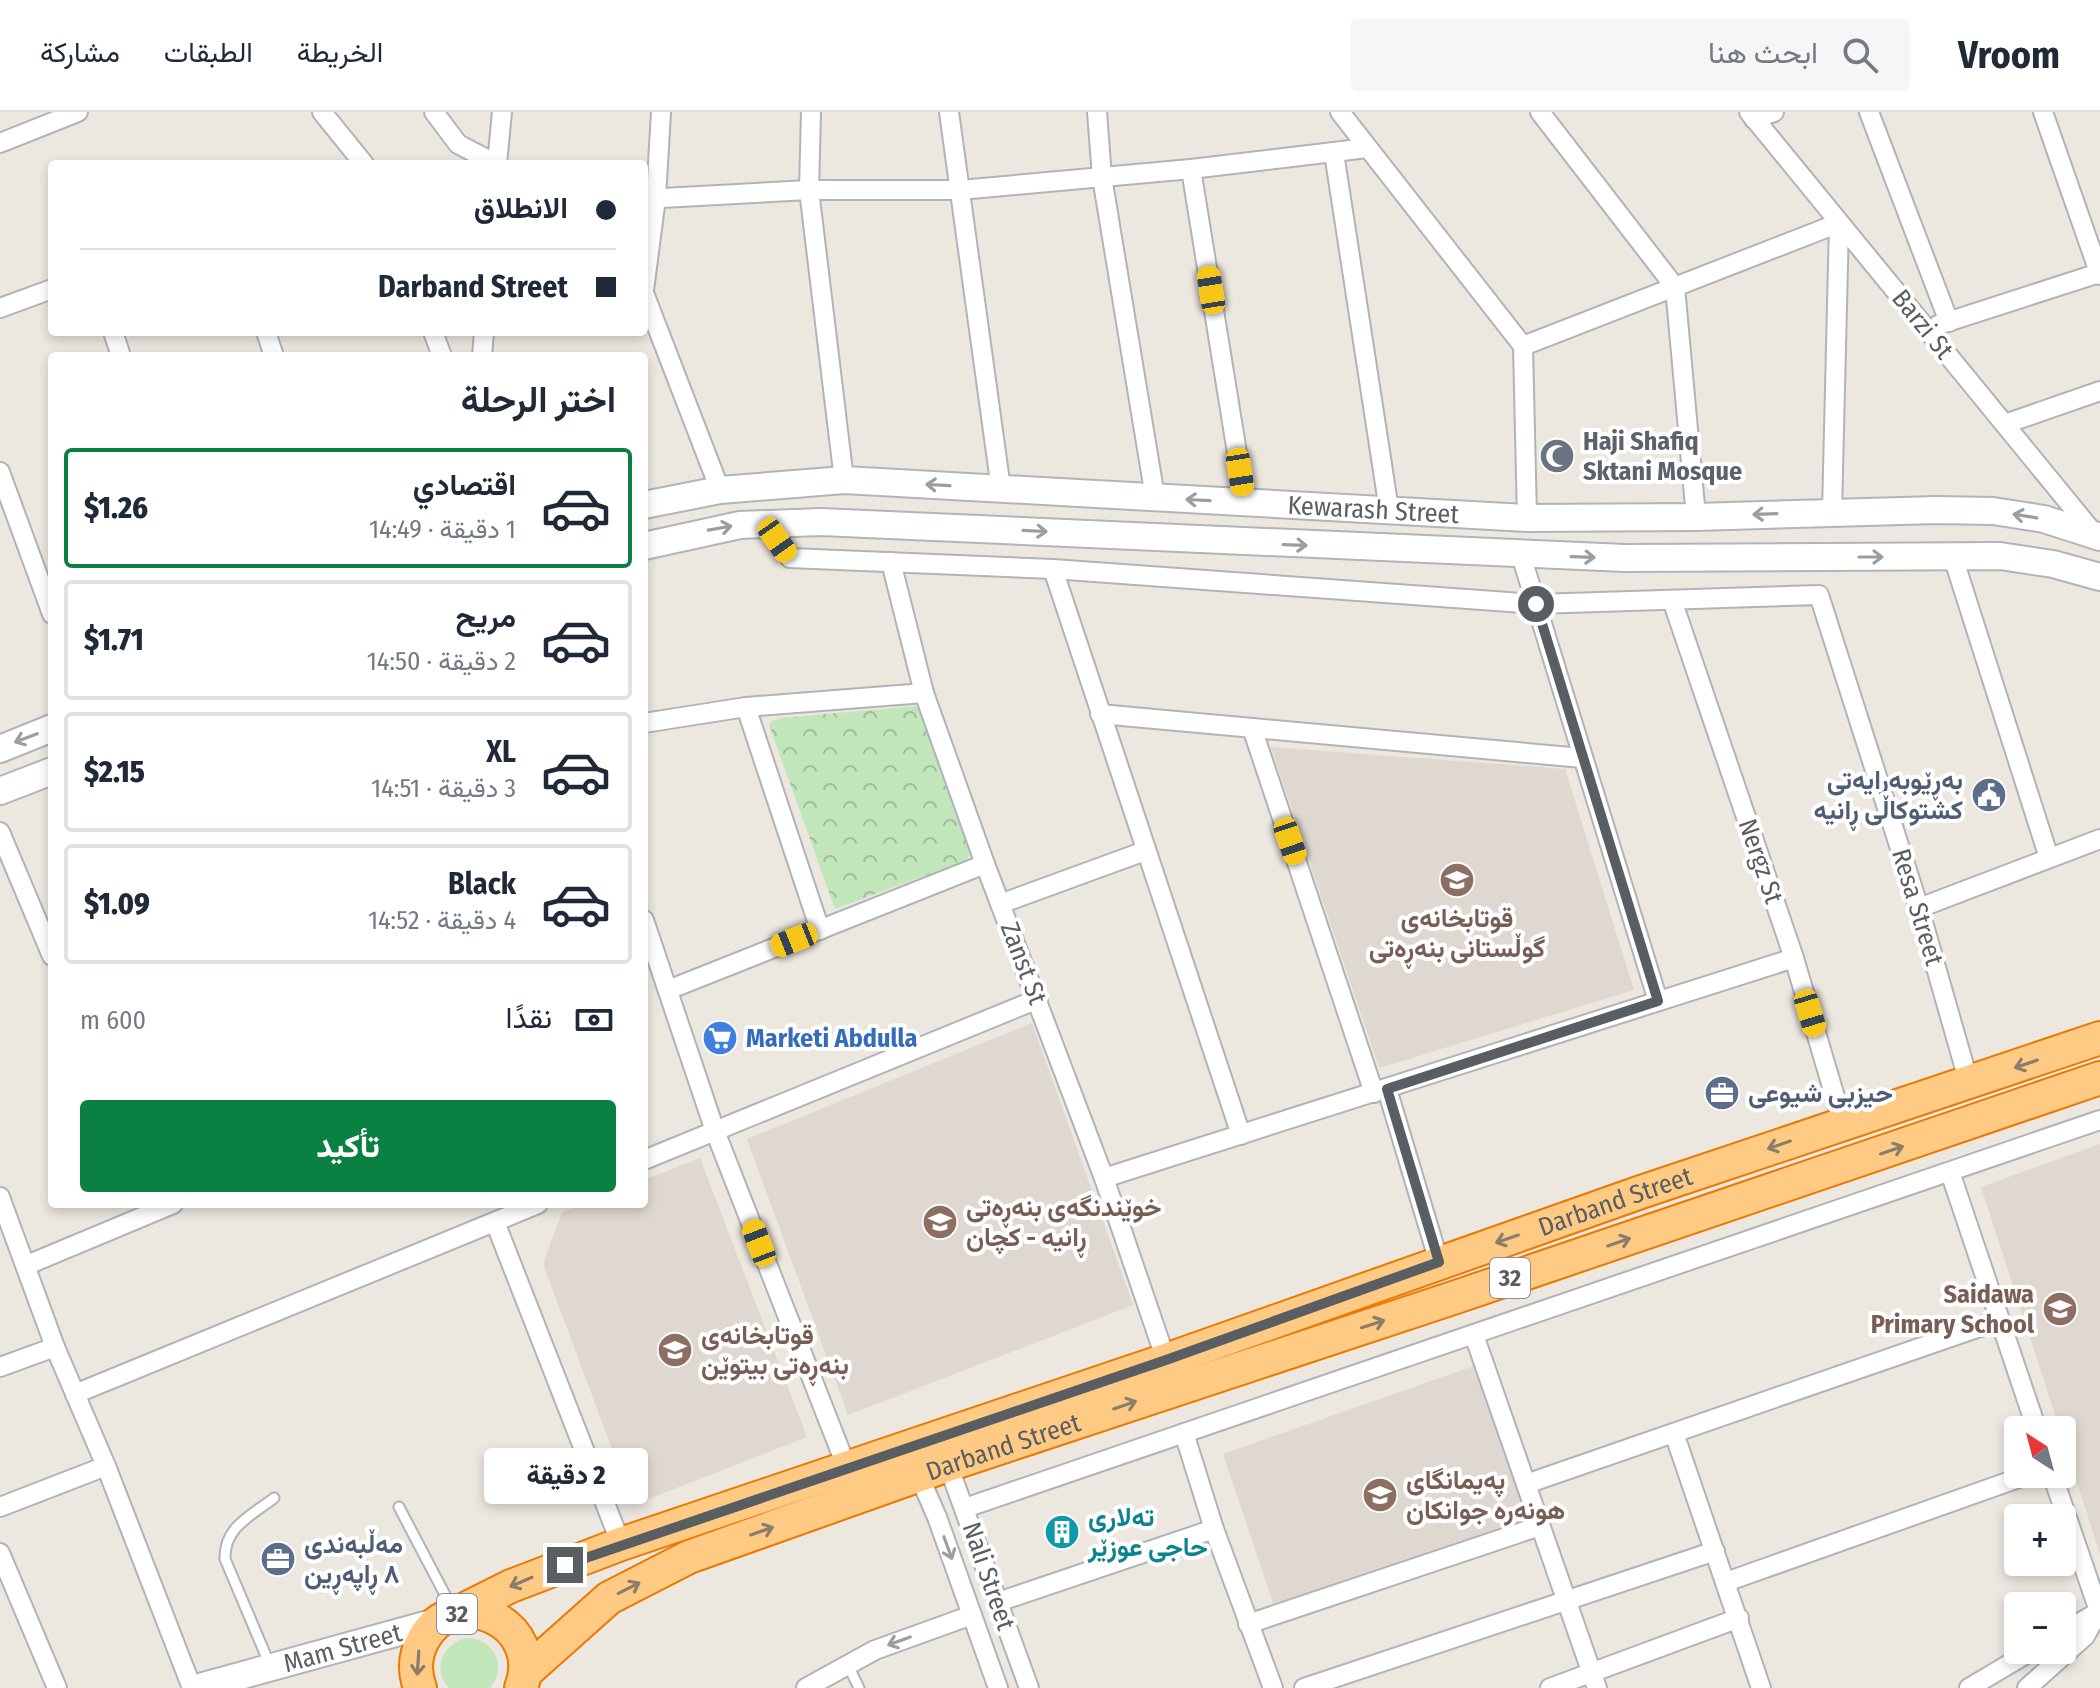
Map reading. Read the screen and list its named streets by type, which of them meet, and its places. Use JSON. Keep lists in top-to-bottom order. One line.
{"streets":{"highway":["Darband Street","32"],"main road":["Kewarash Street","Mam Street"],"street":["Barzi St","Nergz St","Resa Street","Zanst St","Nali Street"]},"crossings":[["Barzi St","Kewarash Street"],["Nergz St","Resa Street"],["Nergz St","Darband Street"],["Resa Street","Darband Street"],["Zanst St","Darband Street"],["Darband Street","32"],["Darband Street","Nali Street"],["Darband Street","Mam Street"],["32","Mam Street"]],"places":{"mosque":["Haji Shafiq Sktani Mosque"],"public building":["بەڕێوبەرایەتی کشتوکاڵی ڕانیە"],"school or university":["قوتابخانه‌ی گوڵستانی بنه‌ڕه‌تی","خوێندنگەی بنەڕەتی ڕانیە - کچان","Saidawa Primary School","قوتابخانەی بنەڕەتی بیتوێن","پەیمانگای هونەرە جوانکان"],"supermarket":["Marketi Abdulla"],"office":["حیزبی شیوعی","مەڵبەندی ٨ ڕاپەڕین"],"building":["تەلاری حاجی عوزێر"]},"north":"top left","page":{"header":"Vroom","search":"ابحث هنا","nav":["الخريطة","الطبقات","مشاركة"],"banner":["الانطلاق","Darband Street"],"heading":"اختر الرحلة","list":[{"name":"اقتصادي","note":"1 دقيقة · 14:49","value":"$1.26"},{"name":"مريح","note":"2 دقيقة · 14:50","value":"$1.71"},{"name":"XL","note":"3 دقيقة · 14:51","value":"$2.15"},{"name":"Black","note":"4 دقيقة · 14:52","value":"$1.09"}],"pay":["نقدًا","600 m"],"buttons":"تأكيد","map_buttons":["+","−"],"bubble":"2 دقيقة"}}
